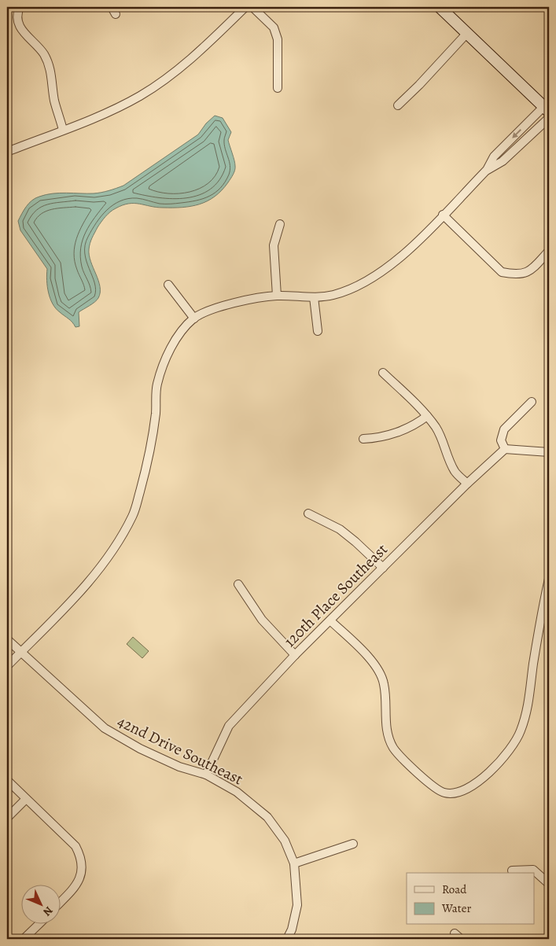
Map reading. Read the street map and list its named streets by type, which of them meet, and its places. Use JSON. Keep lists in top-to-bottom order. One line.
{"streets":{"street":["120th Place Southeast","42nd Drive Southeast"]},"crossings":[["120th Place Southeast","42nd Drive Southeast"]],"legend":["Road","Water"],"north":"bottom right"}
